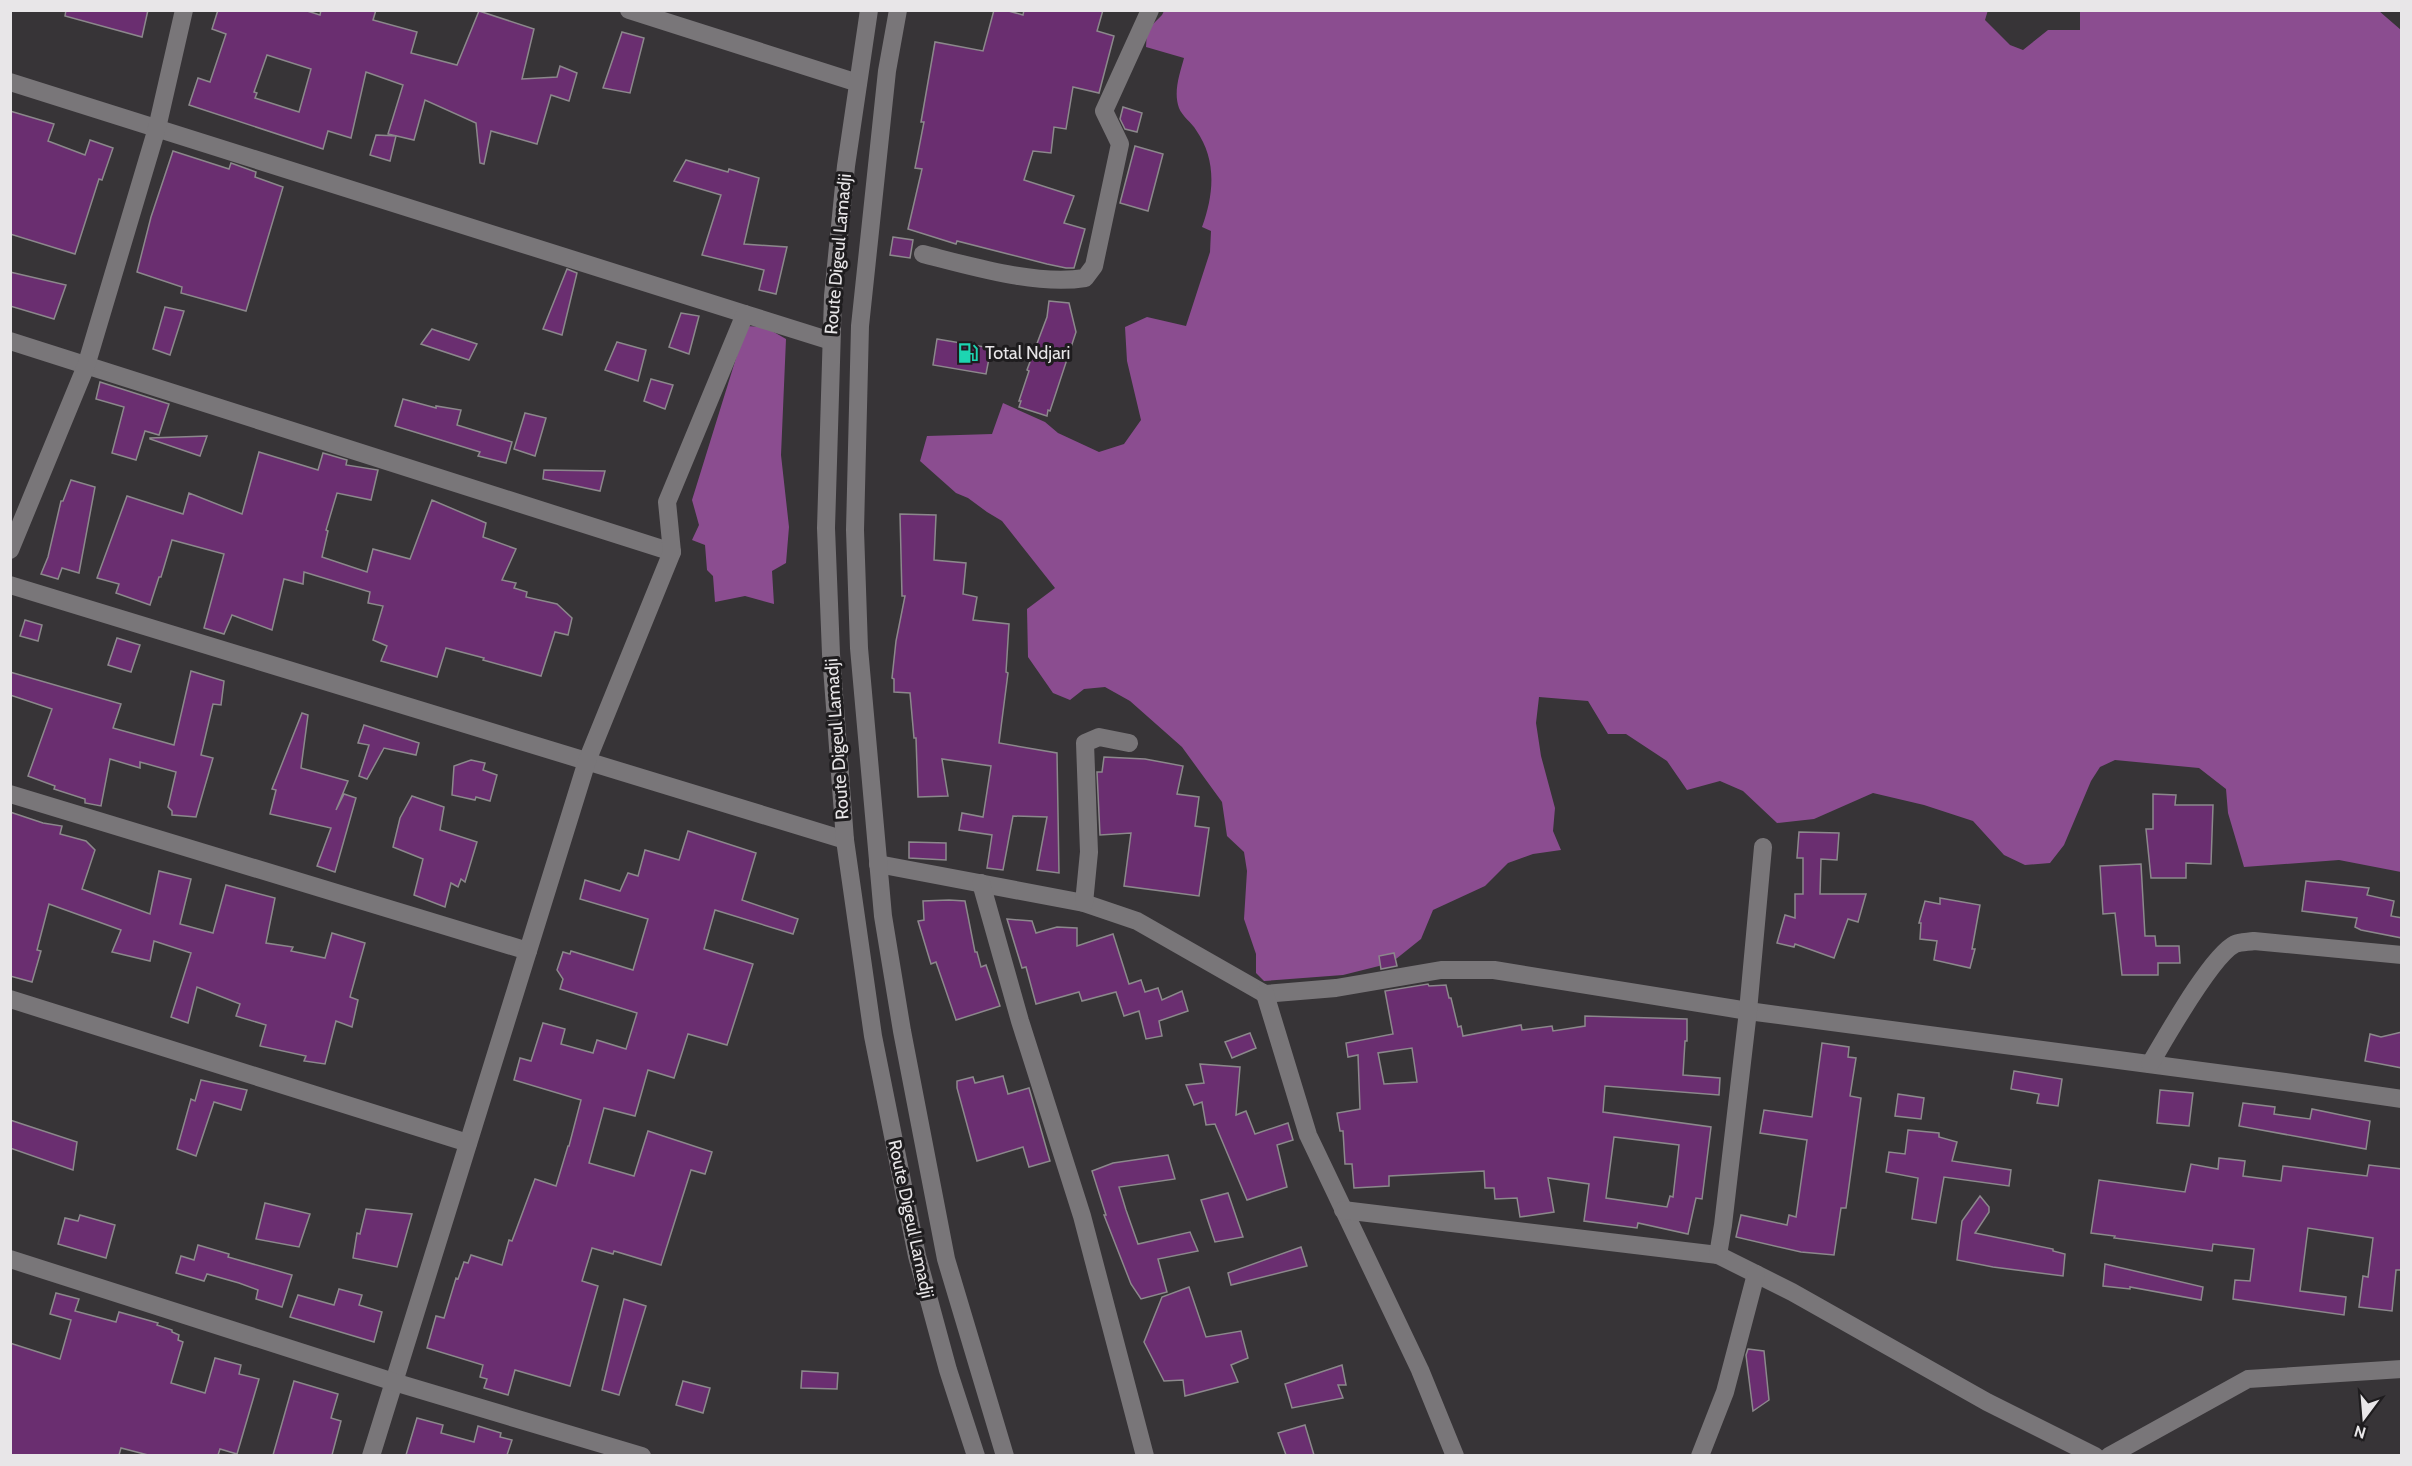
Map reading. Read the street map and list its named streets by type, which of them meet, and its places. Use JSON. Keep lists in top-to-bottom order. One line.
{"streets":{"street":["Route Digeul Lamadji"]},"places":{"fuel station":["Total Ndjari"]},"north":"bottom"}
